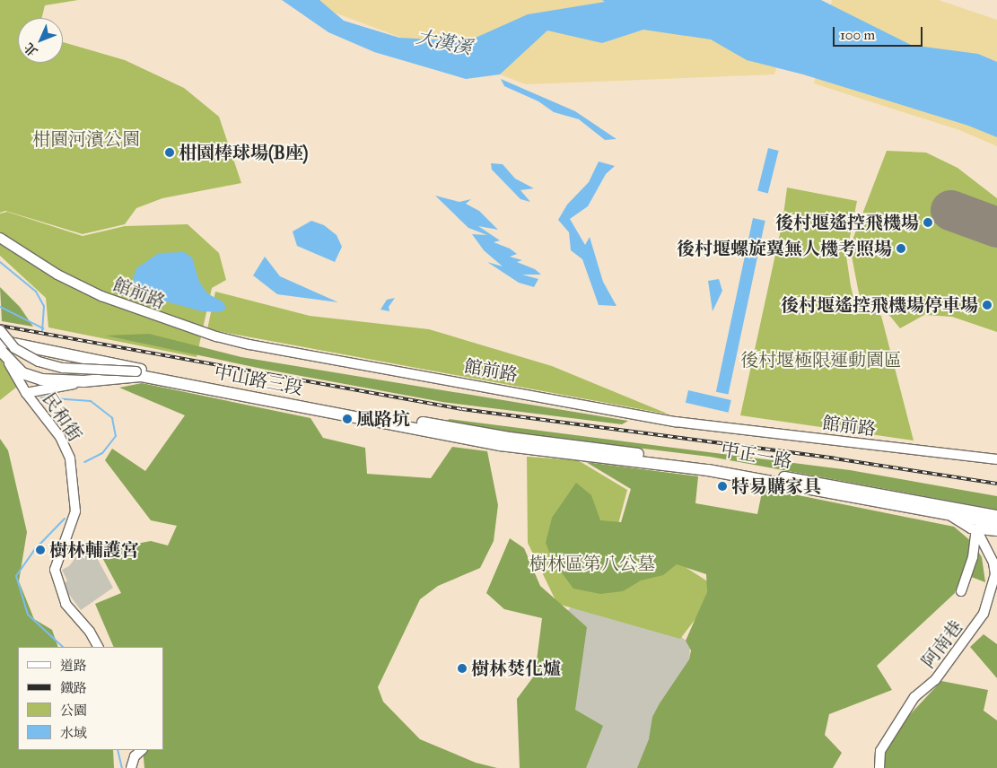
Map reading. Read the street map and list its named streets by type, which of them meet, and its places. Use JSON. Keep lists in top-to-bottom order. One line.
{"streets":{"main road":["中山路三段","中正一路"],"street":["館前路","民和街","阿南巷"]},"crossings":[["中山路三段","民和街"],["中山路三段","中正一路"]],"water":["大漢溪"],"parks":["柑園河濱公園","後村堰極限運動園區","樹林區第八公墓"],"places":["柑園棒球場(B座)","後村堰遙控飛機場","後村堰螺旋翼無人機考照場","後村堰遙控飛機場停車場","風路坑","特易購家具","樹林輔護宮","樹林焚化爐"],"legend":["道路","鐵路","公園","水域"],"scale_bar":"100 m","north":"bottom left"}
